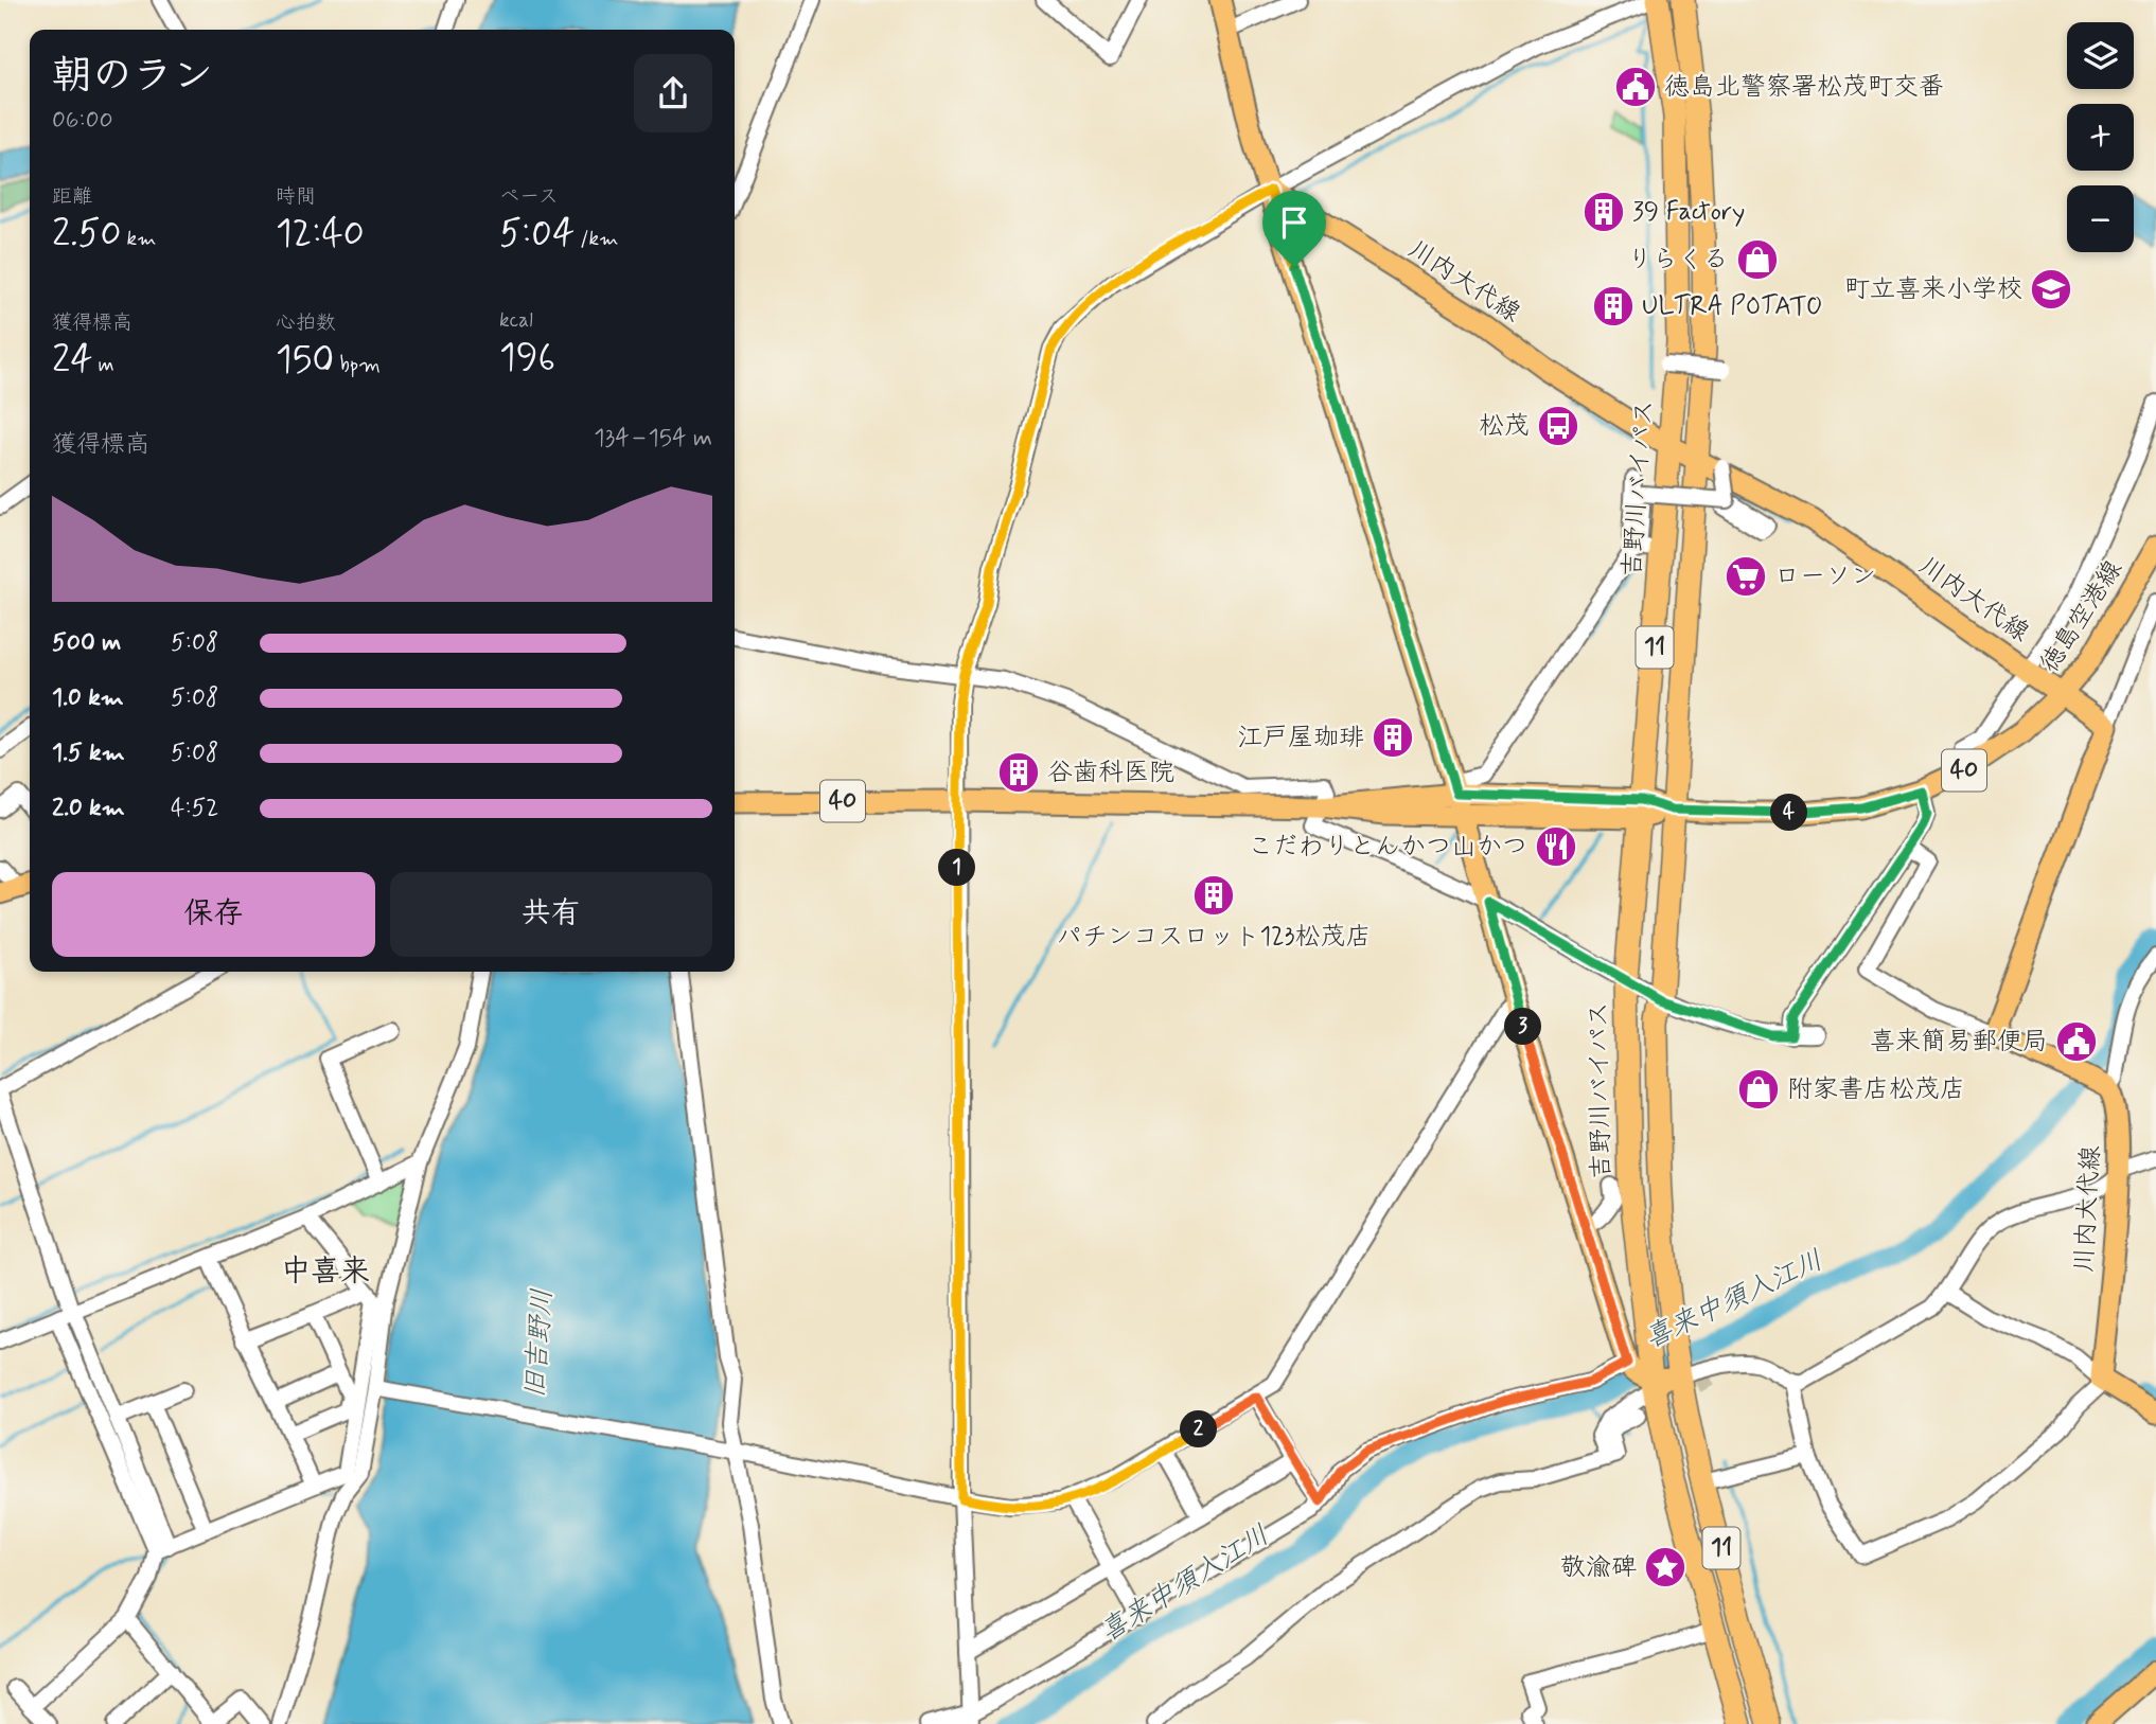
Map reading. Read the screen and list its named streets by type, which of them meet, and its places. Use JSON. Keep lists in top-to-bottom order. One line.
{"streets":{"highway":["吉野川バイパス","11"],"main road":["川内大代線","徳島空港線","40"]},"crossings":[["川内大代線","吉野川バイパス"],["川内大代線","徳島空港線"],["吉野川バイパス","徳島空港線"]],"districts":["中喜来"],"water":["喜来中須入江川","旧吉野川"],"places":{"public building":["徳島北警察署松茂町交番","喜来簡易郵便局"],"building":["39 Factory","ULTRA POTATO","江戸屋珈琲","谷歯科医院","パチンコスロット123松茂店"],"shop":["りらくる","附家書店松茂店"],"school or university":["町立喜来小学校"],"bus stop":["松茂"],"supermarket":["ローソン"],"restaurant":["こだわりとんかつ山かつ"],"place":["敬渝碑"]},"page":{"map_buttons":["+","−"],"heading":["朝のラン","06:00"],"stats":[["距離","2.50 km"],["時間","12:40"],["ペース","5:04 /km"],["獲得標高","24 m"],["心拍数","150 bpm"],["kcal","196"]],"chart":["獲得標高","134–154 m"],"list":[{"name":"500 m","note":"5:08"},{"name":"1.0 km","note":"5:08"},{"name":"1.5 km","note":"5:08"},{"name":"2.0 km","note":"4:52"}],"pins":["4","1","3","2"],"buttons":["保存","共有"]}}
